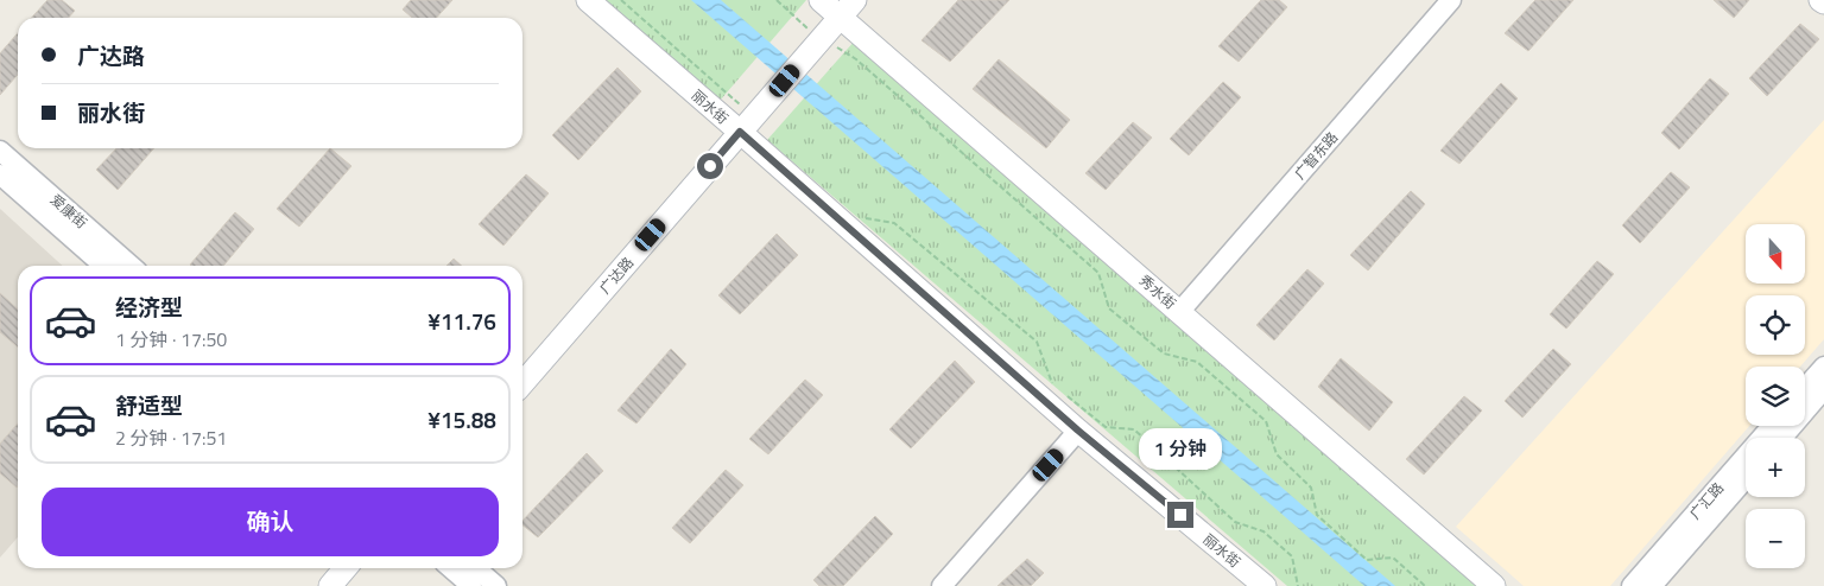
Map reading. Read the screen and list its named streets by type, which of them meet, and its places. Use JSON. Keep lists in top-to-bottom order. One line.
{"streets":{"main road":["丽水街","广达路","秀水街"],"street":["广智东路","爱康街","广汇路"]},"crossings":[["丽水街","广达路"],["广智东路","秀水街"],["广达路","秀水街"]],"north":"bottom","page":{"banner":["广达路","丽水街"],"map_buttons":["+","−"],"list":[{"name":"经济型","note":"1 分钟 · 17:50","value":"¥11.76"},{"name":"舒适型","note":"2 分钟 · 17:51","value":"¥15.88"}],"bubble":"1 分钟","buttons":"确认"}}
